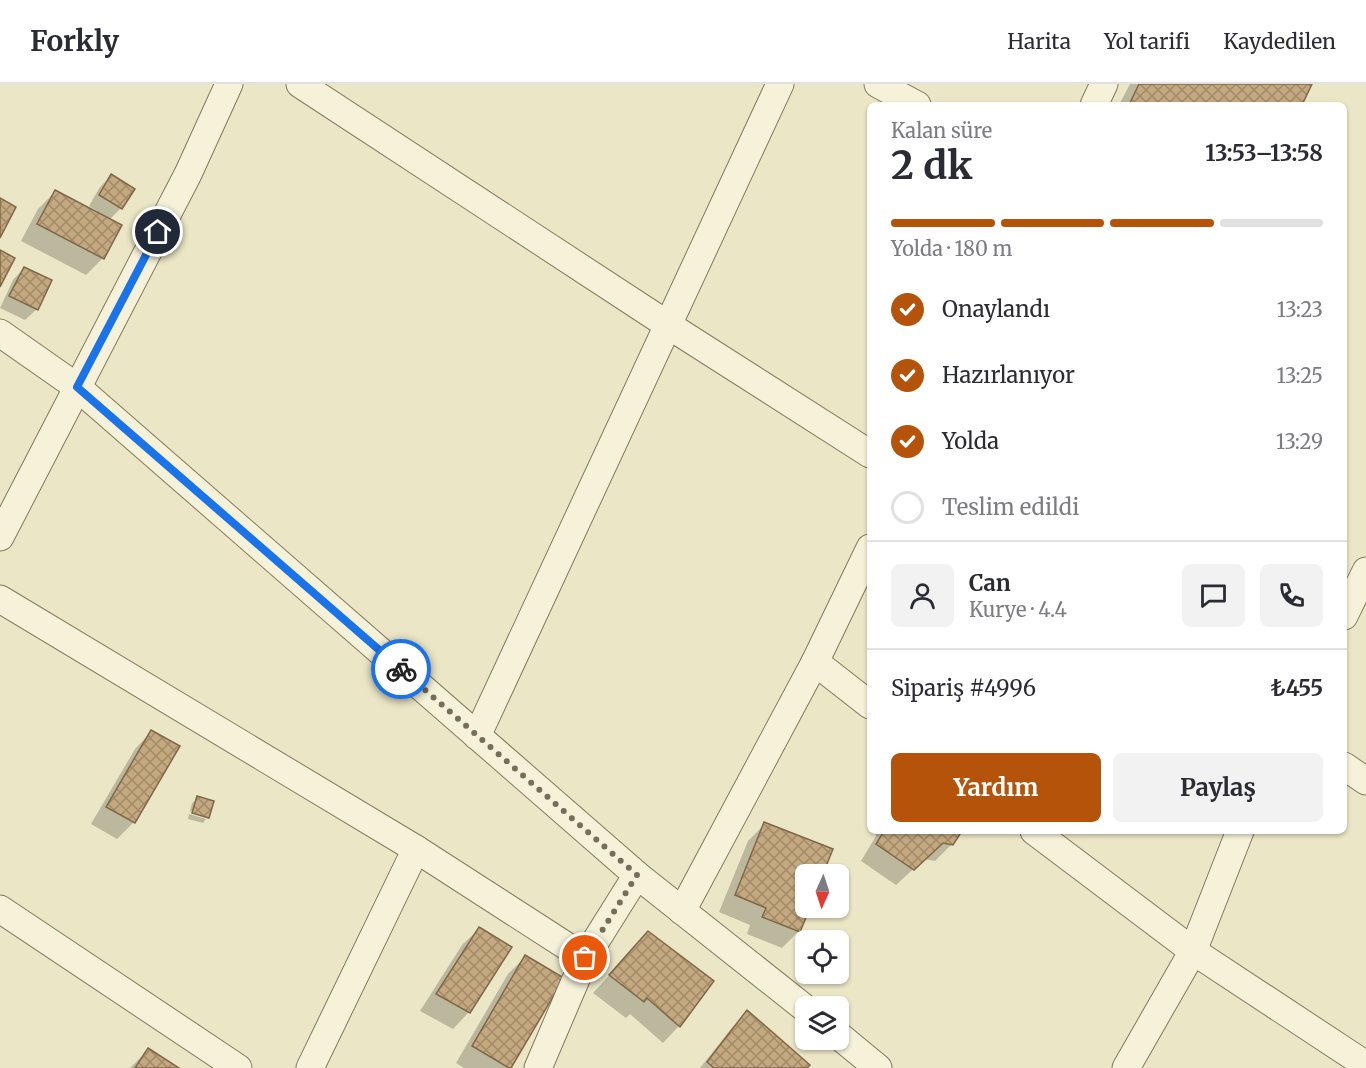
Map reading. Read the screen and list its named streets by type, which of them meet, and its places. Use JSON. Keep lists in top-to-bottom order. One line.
{"north":"bottom","page":{"header":"Forkly","nav":["Harita","Yol tarifi","Kaydedilen"],"heading":["2 dk","Kalan süre","13:53–13:58"],"panel":["Can","Kurye · 4.4","Sipariş #4996","₺455"],"bar":"Yolda · 180 m","list":[["Onaylandı","13:23"],["Hazırlanıyor","13:25"],["Yolda","13:29"],"Teslim edildi"],"buttons":["Yardım","Paylaş"]}}
